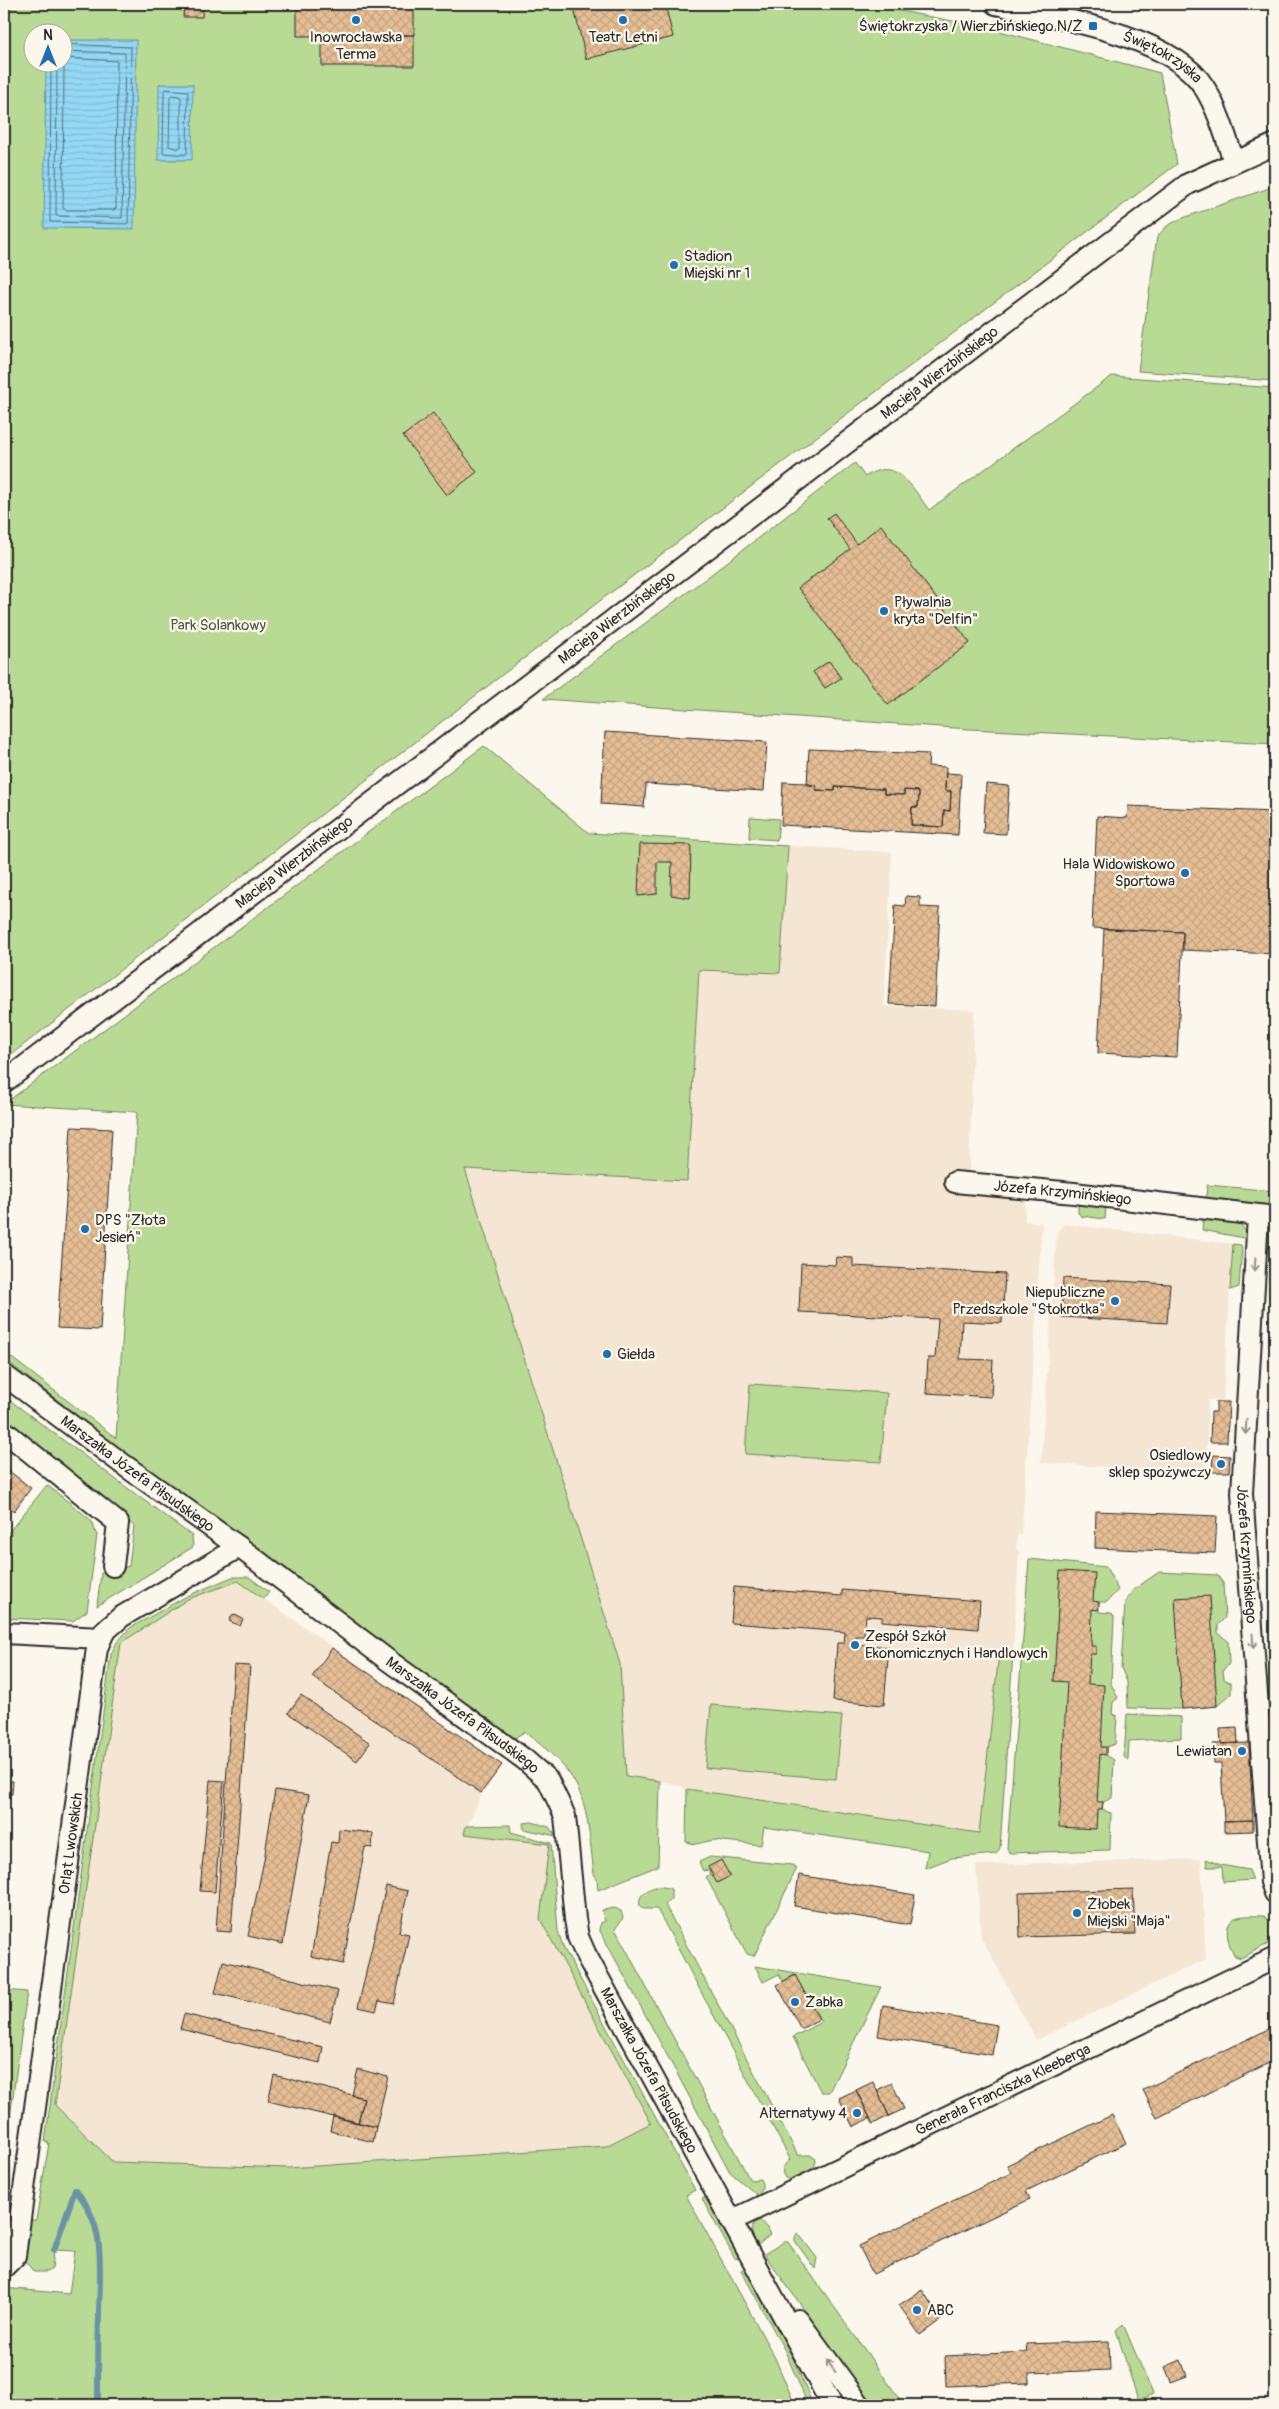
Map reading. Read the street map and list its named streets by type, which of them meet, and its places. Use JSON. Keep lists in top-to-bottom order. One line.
{"streets":{"street":["Świętokrzyska","Macieja Wierzbińskiego","Józefa Krzymińskiego","Marszałka Józefa Piłsudskiego","Orląt Lwowskich","Generała Franciszka Kleeberga"]},"crossings":[["Świętokrzyska","Macieja Wierzbińskiego"],["Marszałka Józefa Piłsudskiego","Orląt Lwowskich"],["Marszałka Józefa Piłsudskiego","Generała Franciszka Kleeberga"]],"one_way":["Józefa Krzymińskiego"],"parks":["Park Solankowy"],"places":{"other":["Inowrocławska Terma","Teatr Letni","Stadion Miejski nr 1","Pływalnia kryta \"Delfin\"","Hala Widowiskowo Sportowa","DPS \"Złota Jesień\"","Niepubliczne Przedszkole \"Stokrotka\"","Giełda","Osiedlowy sklep spożywczy","Zespół Szkół Ekonomicznych i Handlowych","Lewiatan","Żłobek Miejski \"Maja\"","Żabka","Alternatywy 4","ABC"],"transit":["Świętokrzyska / Wierzbińskiego N/Ż"]},"north":"top"}
